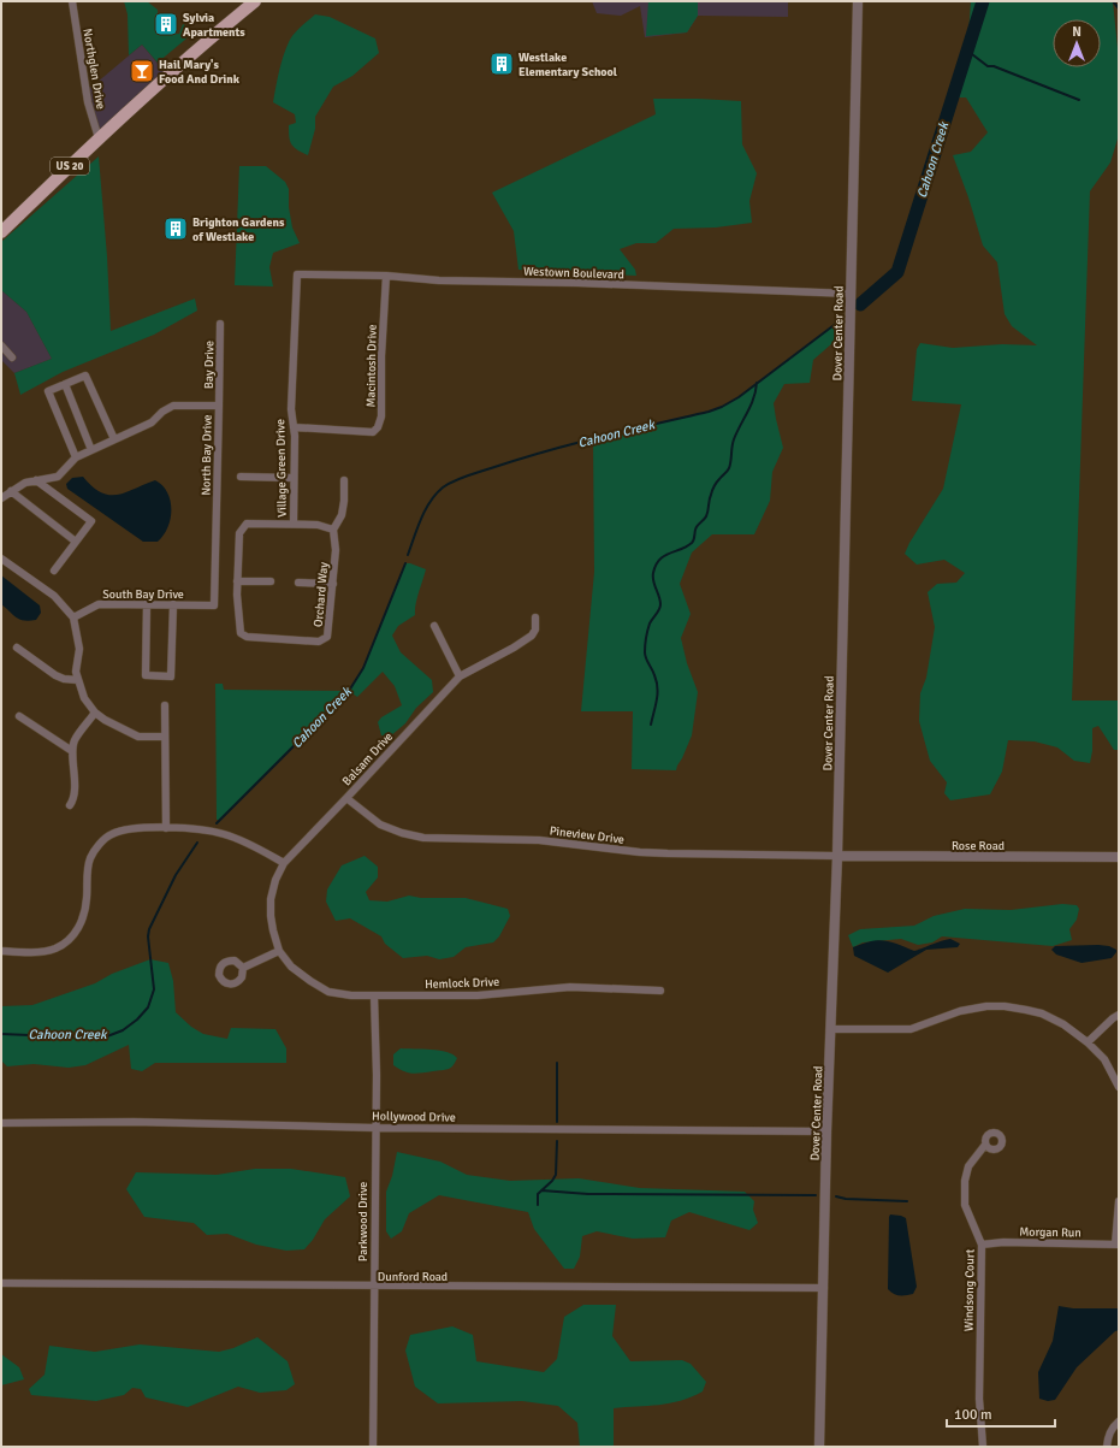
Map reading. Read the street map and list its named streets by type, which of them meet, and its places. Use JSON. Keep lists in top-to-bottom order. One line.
{"streets":{"main road":["US 20"],"street":["Northglen Drive","Westown Boulevard","Dover Center Road","Bay Drive","Macintosh Drive","North Bay Drive","Village Green Drive","South Bay Drive","Orchard Way","Balsam Drive","Pineview Drive","Rose Road","Hemlock Drive","Hollywood Drive","Parkwood Drive","Morgan Run","Dunford Road","Windsong Court"]},"crossings":[["Northglen Drive","US 20"],["Westown Boulevard","Dover Center Road"],["Westown Boulevard","Macintosh Drive"],["Westown Boulevard","Village Green Drive"],["Dover Center Road","Pineview Drive"],["Dover Center Road","Rose Road"],["Dover Center Road","Hollywood Drive"],["Dover Center Road","Dunford Road"],["Bay Drive","North Bay Drive"],["Macintosh Drive","Village Green Drive"],["North Bay Drive","South Bay Drive"],["Village Green Drive","Orchard Way"],["Balsam Drive","Pineview Drive"],["Balsam Drive","Hemlock Drive"],["Pineview Drive","Rose Road"],["Hemlock Drive","Parkwood Drive"],["Hollywood Drive","Parkwood Drive"],["Parkwood Drive","Dunford Road"],["Morgan Run","Windsong Court"]],"water":["Cahoon Creek"],"places":{"building":["Sylvia Apartments","Westlake Elementary School","Brighton Gardens of Westlake"],"bar":["Hail Mary's Food And Drink"]},"scale_bar":"100 m","north":"top"}
